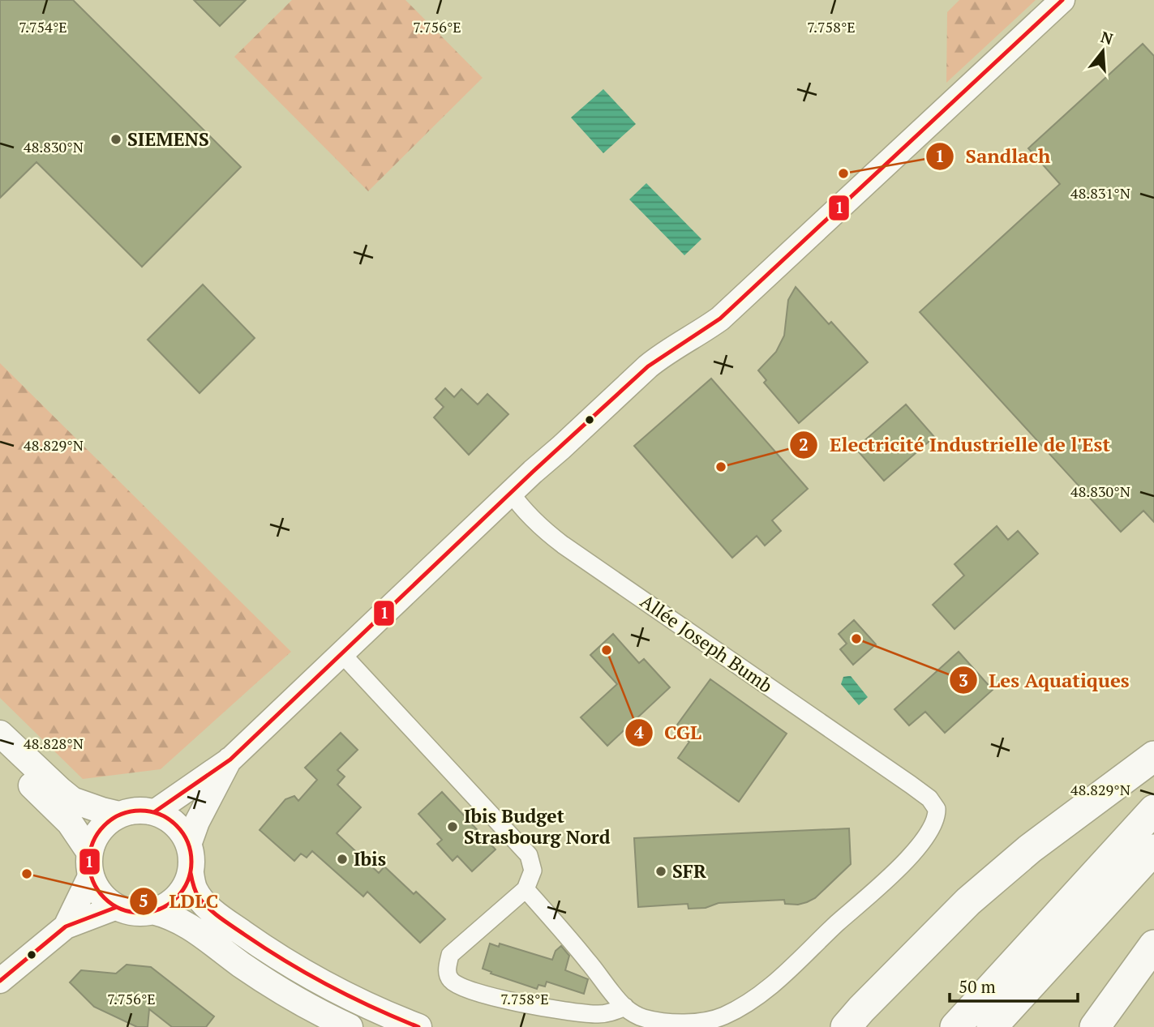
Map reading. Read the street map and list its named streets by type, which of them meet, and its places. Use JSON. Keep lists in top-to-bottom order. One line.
{"streets":{"street":["Allée Joseph Bumb"]},"places":["SIEMENS","Sandlach","Electricité Industrielle de l'Est","Les Aquatiques","CGL","Ibis Budget Strasbourg Nord","Ibis","SFR","LDLC"],"lines":["transit line 1"],"scale_bar":"50 m","north":"top","coordinates":["7.754°E","7.756°E","7.758°E","48.830°N","48.831°N","48.829°N","48.828°N"]}
